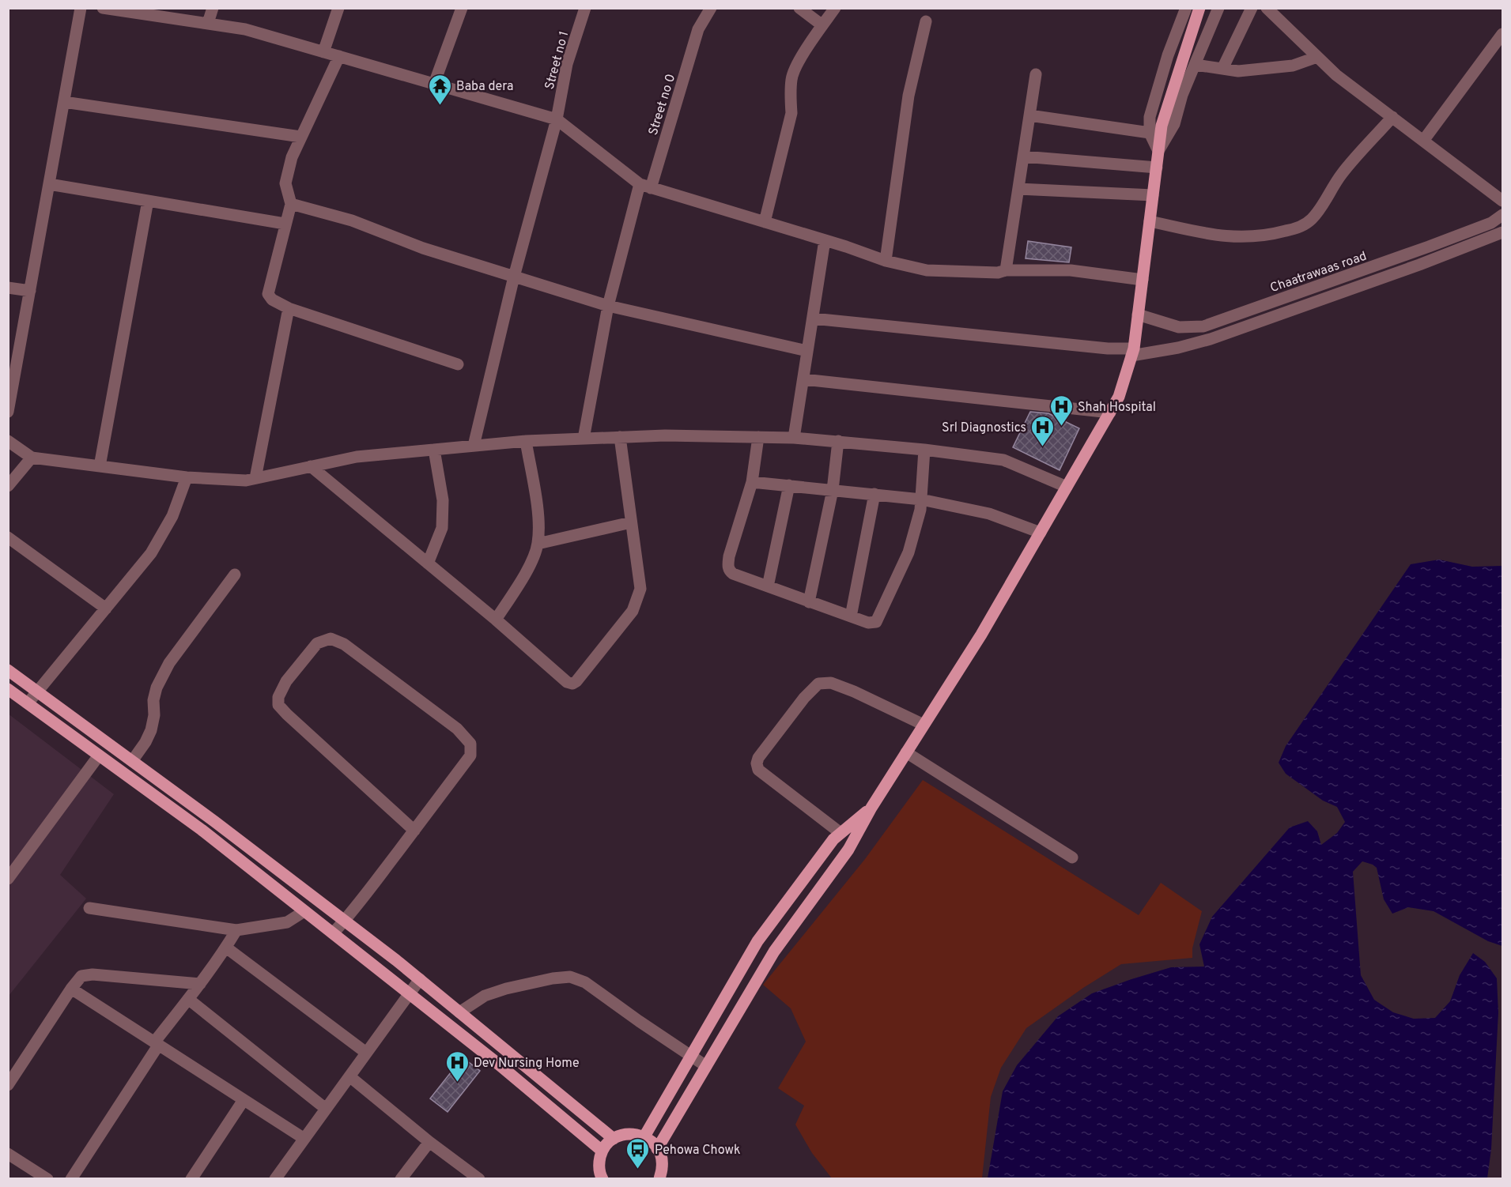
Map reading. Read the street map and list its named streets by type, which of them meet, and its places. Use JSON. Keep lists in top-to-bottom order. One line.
{"streets":{"street":["Street no 1","Street no 0","Chaatrawaas road"]},"places":{"temple":["Baba dera"],"hospital":["Shah Hospital","Srl Diagnostics","Dev Nursing Home"],"bus stop":["Pehowa Chowk"]}}
